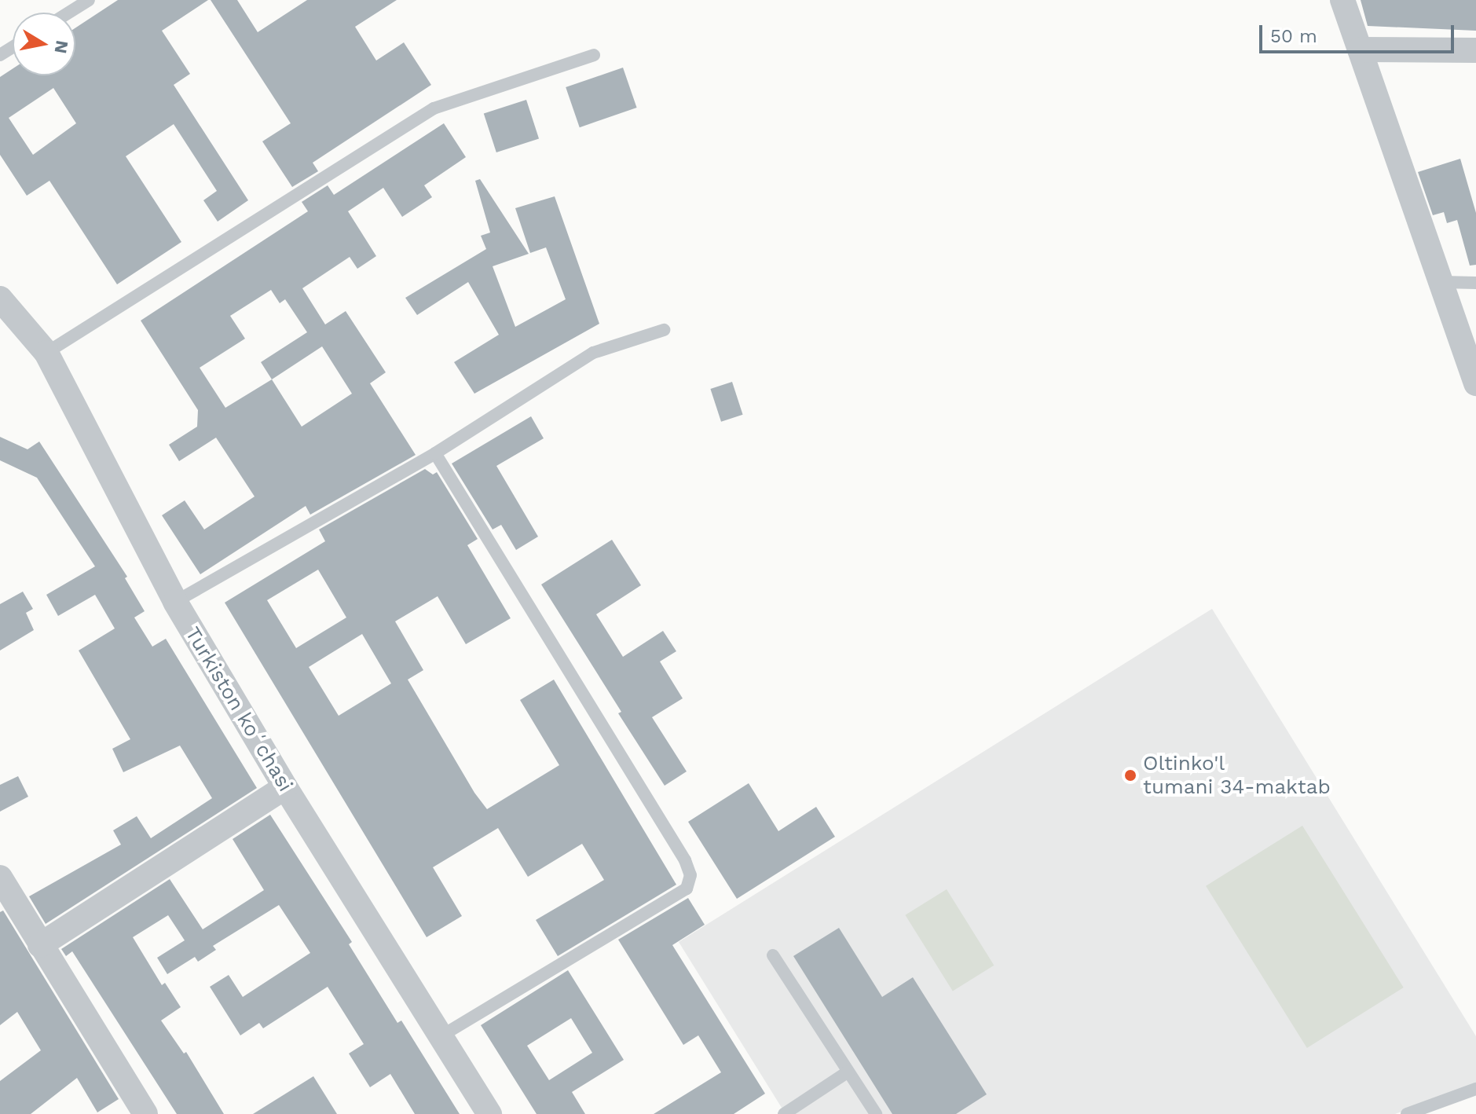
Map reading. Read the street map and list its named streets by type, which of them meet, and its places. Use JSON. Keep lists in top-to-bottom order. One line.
{"streets":{"street":["Turkiston koʻchasi"]},"places":["Oltinko'l tumani 34-maktab"],"scale_bar":"50 m","north":"right"}
